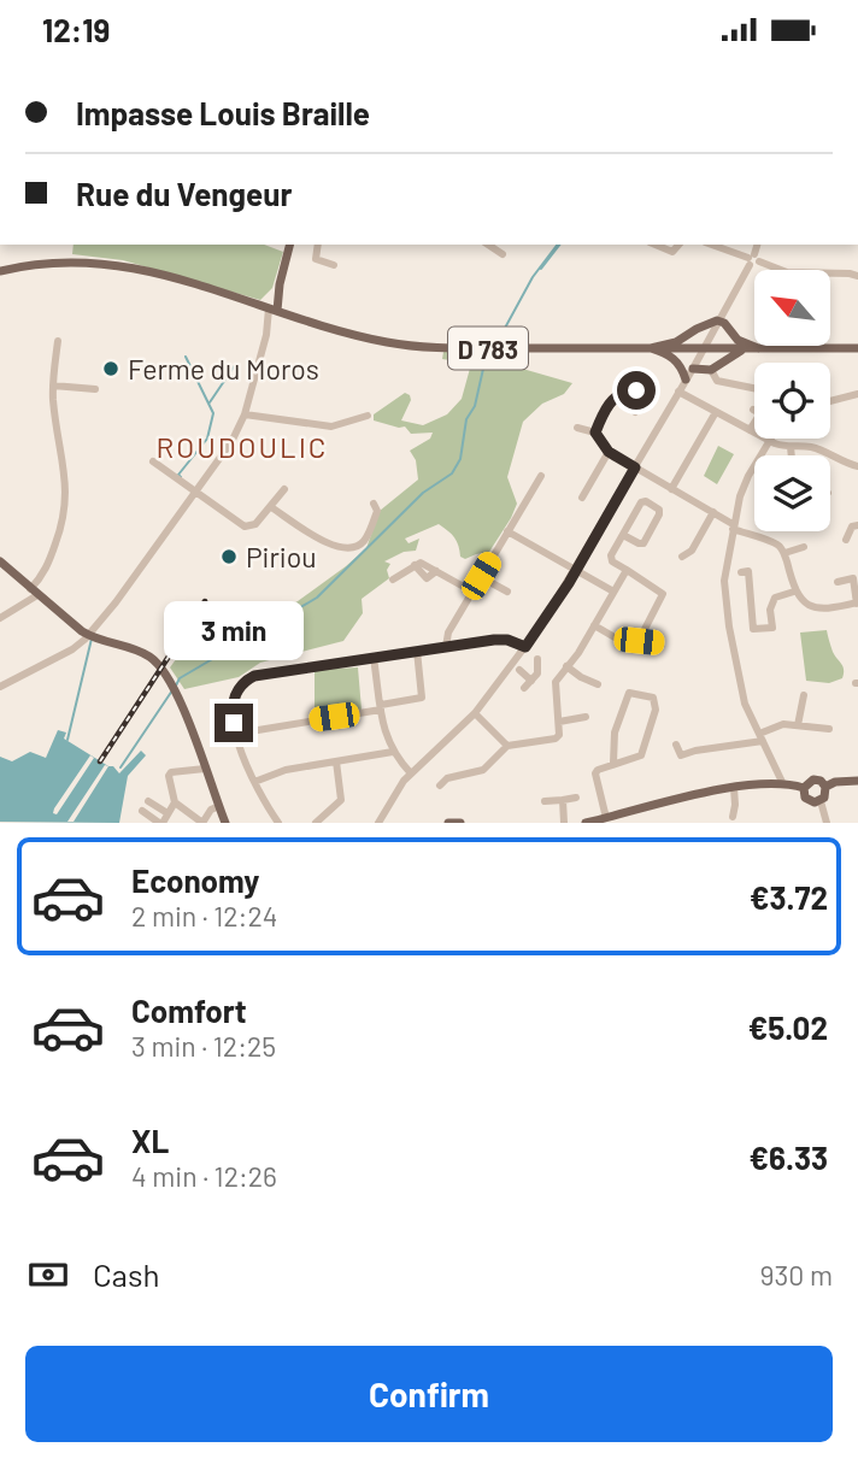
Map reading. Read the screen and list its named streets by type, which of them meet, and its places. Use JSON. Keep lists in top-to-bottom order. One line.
{"streets":{"main road":["D 783"]},"districts":["ROUDOULIC"],"places":["Ferme du Moros","Piriou"],"north":"top left","page":{"status":"12:19","banner":["Impasse Louis Braille","Rue du Vengeur"],"bubble":"3 min","list":[{"name":"Economy","note":"2 min · 12:24","value":"€3.72"},{"name":"Comfort","note":"3 min · 12:25","value":"€5.02"},{"name":"XL","note":"4 min · 12:26","value":"€6.33"}],"pay":["Cash","930 m"],"buttons":"Confirm"}}
